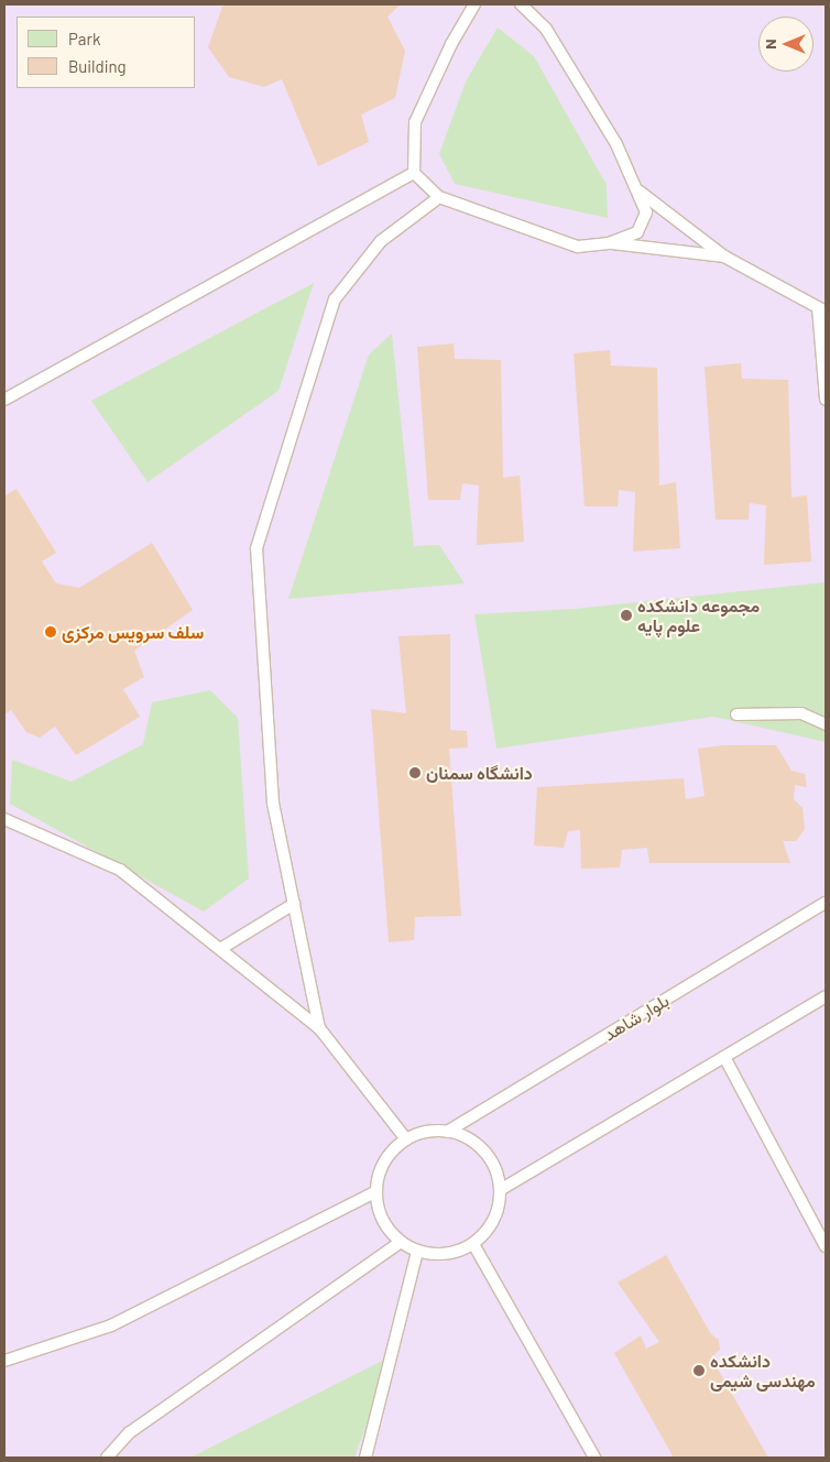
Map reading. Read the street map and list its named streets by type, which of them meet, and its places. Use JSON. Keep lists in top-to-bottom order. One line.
{"streets":{"lane":["بلوار شاهد"]},"places":["مجموعه دانشکده علوم پایه","سلف سرویس مرکزی","دانشگاه سمنان","دانشکده مهندسی شیمی"],"legend":["Park","Building"],"north":"left"}
